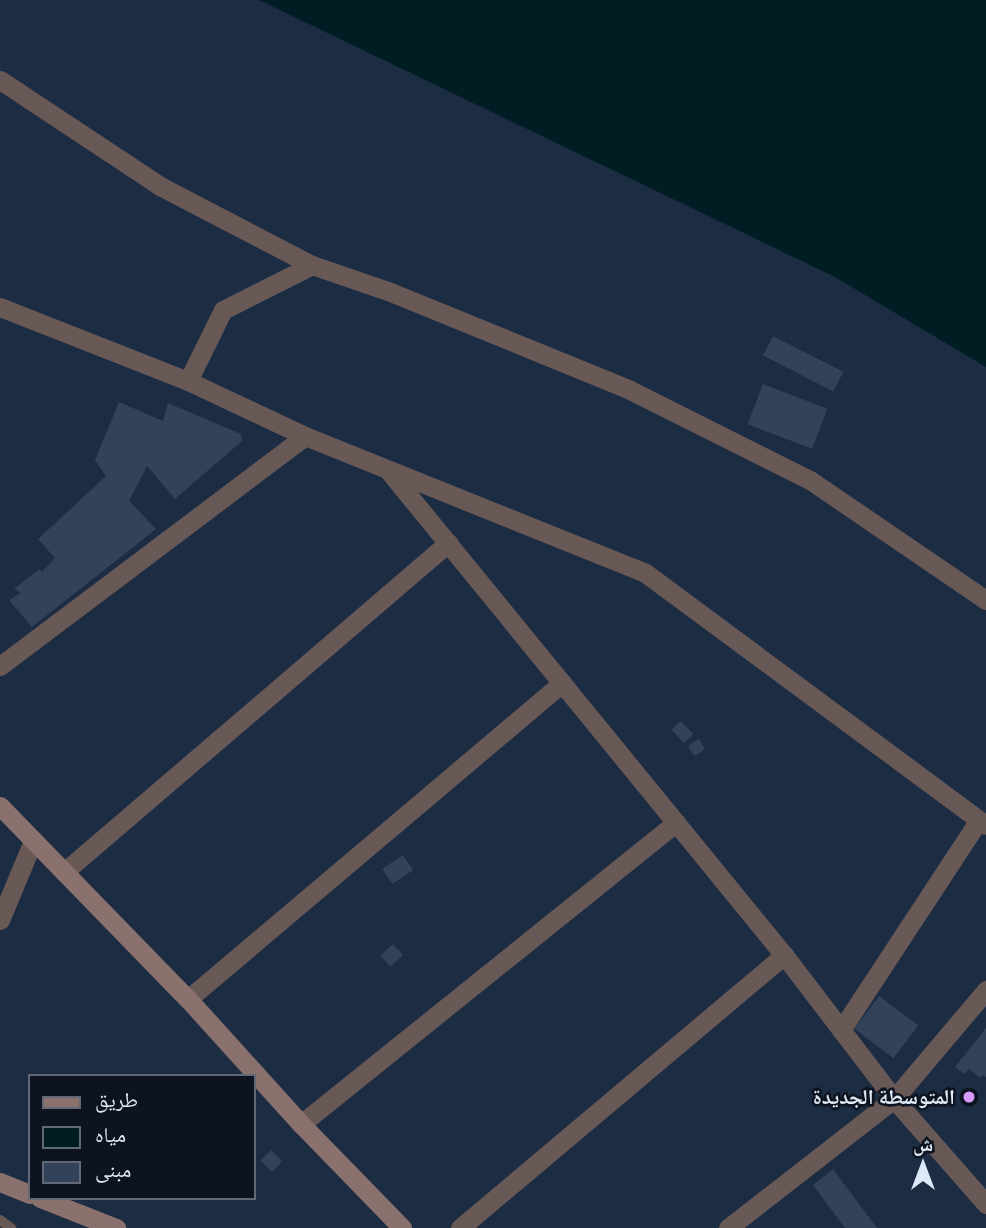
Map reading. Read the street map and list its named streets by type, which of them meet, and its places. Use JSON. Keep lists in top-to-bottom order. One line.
{"places":["المتوسطة الجديدة"],"legend":["طريق","مياه","مبنى"],"north":"top"}
